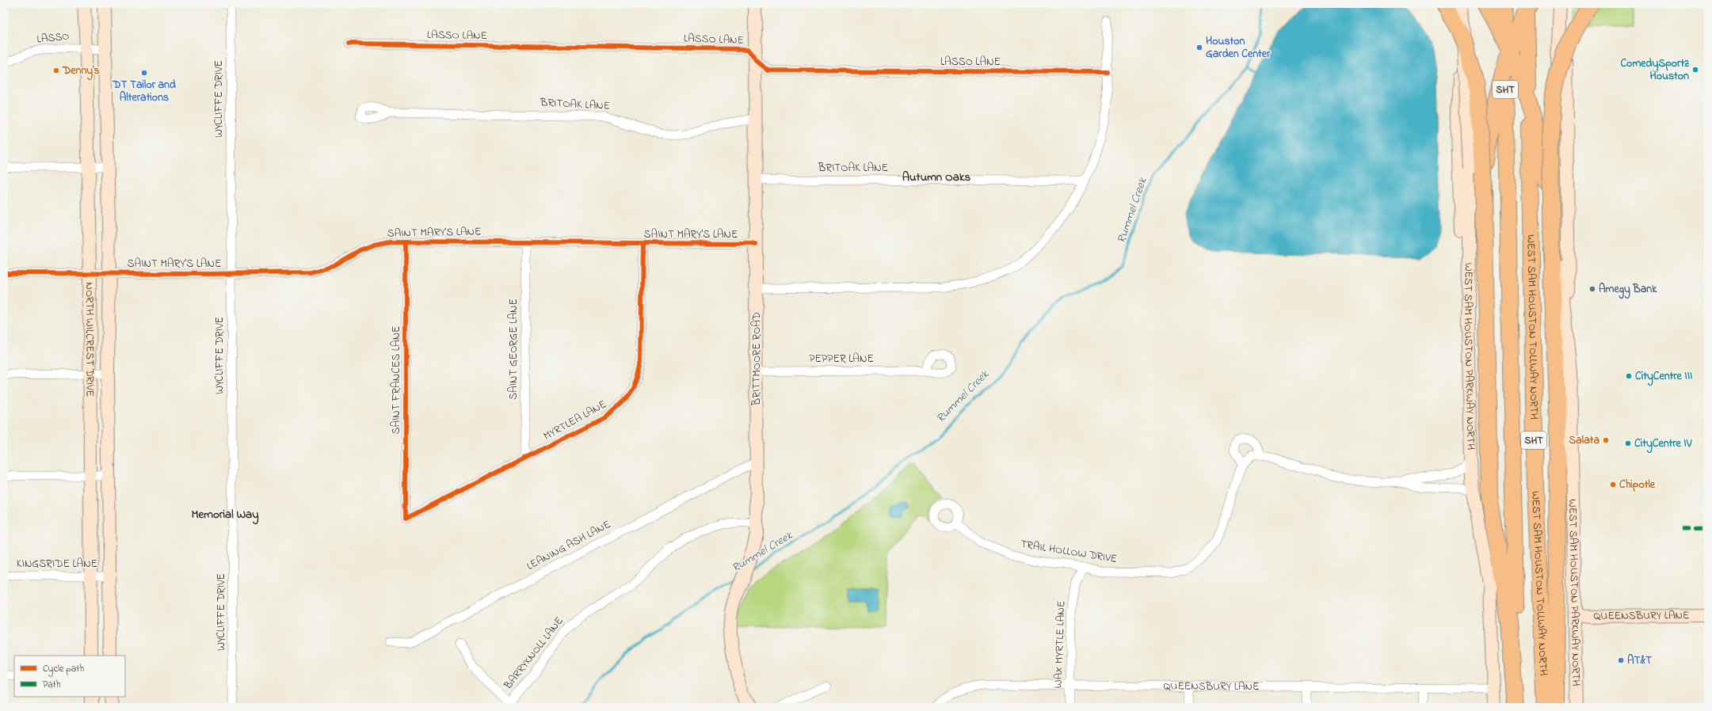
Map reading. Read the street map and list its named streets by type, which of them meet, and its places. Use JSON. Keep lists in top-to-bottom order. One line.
{"streets":{"highway":["SHT","WEST SAM HOUSTON TOLLWAY NORTH"],"main road":["NORTH WILCREST DRIVE","WEST SAM HOUSTON PARKWAY NORTH","BRITTMOORE ROAD","QUEENSBURY LANE"],"street":["LASSO LANE","LASSO","WYCLIFFE DRIVE","BRITOAK LANE","SAINT MARY'S LANE","SAINT GEORGE LANE","PEPPER LANE","SAINT FRANCES LANE","MYRTLEA LANE","LEANING ASH LANE","TRAIL HOLLOW DRIVE","KINGSRIDE LANE","WAX MYRTLE LANE","BARRYKNOLL LANE"]},"crossings":[["LASSO LANE","BRITTMOORE ROAD"],["LASSO","NORTH WILCREST DRIVE"],["WYCLIFFE DRIVE","SAINT MARY'S LANE"],["BRITOAK LANE","BRITTMOORE ROAD"],["SAINT MARY'S LANE","NORTH WILCREST DRIVE"],["SAINT MARY'S LANE","SAINT GEORGE LANE"],["SAINT MARY'S LANE","BRITTMOORE ROAD"],["SAINT MARY'S LANE","SAINT FRANCES LANE"],["SAINT MARY'S LANE","MYRTLEA LANE"],["NORTH WILCREST DRIVE","KINGSRIDE LANE"],["SAINT GEORGE LANE","MYRTLEA LANE"],["WEST SAM HOUSTON PARKWAY NORTH","QUEENSBURY LANE"],["BRITTMOORE ROAD","PEPPER LANE"],["BRITTMOORE ROAD","LEANING ASH LANE"],["BRITTMOORE ROAD","BARRYKNOLL LANE"],["SAINT FRANCES LANE","MYRTLEA LANE"],["TRAIL HOLLOW DRIVE","WAX MYRTLE LANE"],["QUEENSBURY LANE","WAX MYRTLE LANE"]],"districts":["Autumn Oaks","Memorial Way"],"water":["Rummel Creek"],"places":["Houston Garden Center","ComedySportz Houston","Denny's","DT Tailor and Alterations","Amegy Bank","CityCentre III","Salata","CityCentre IV","Chipotle","AT&T"],"legend":["Cycle path","Path"]}
